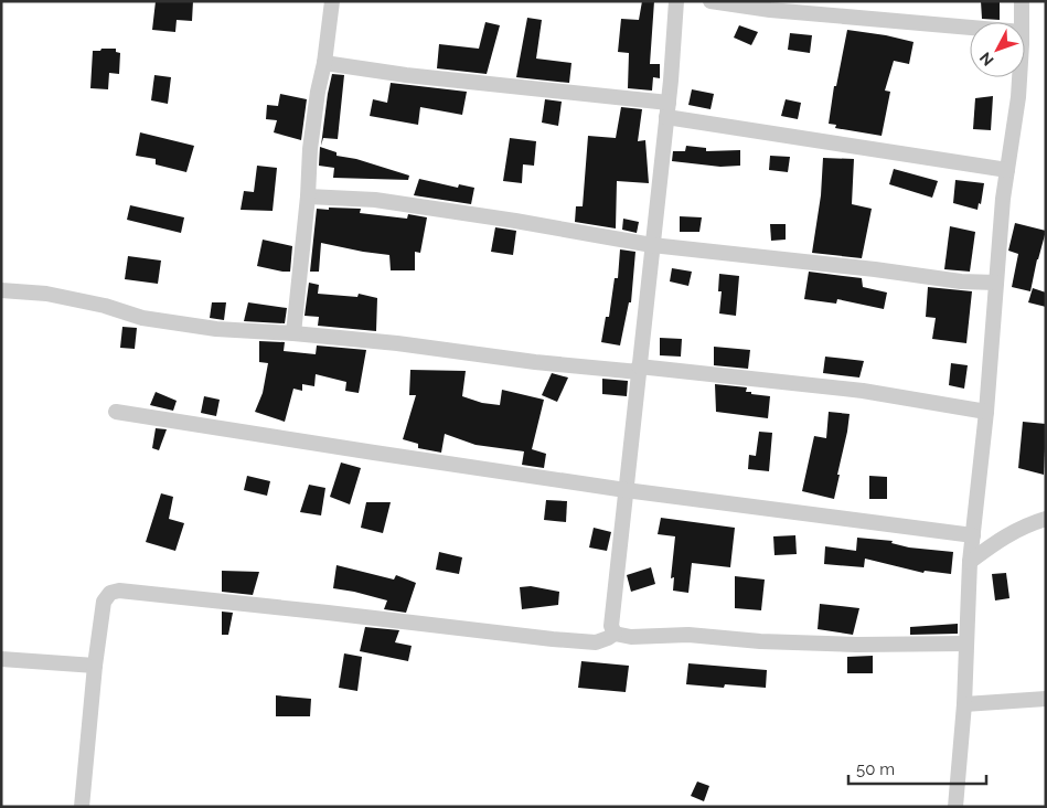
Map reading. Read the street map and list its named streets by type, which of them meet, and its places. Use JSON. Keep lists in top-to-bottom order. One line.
{"scale_bar":"50 m","north":"bottom left"}
